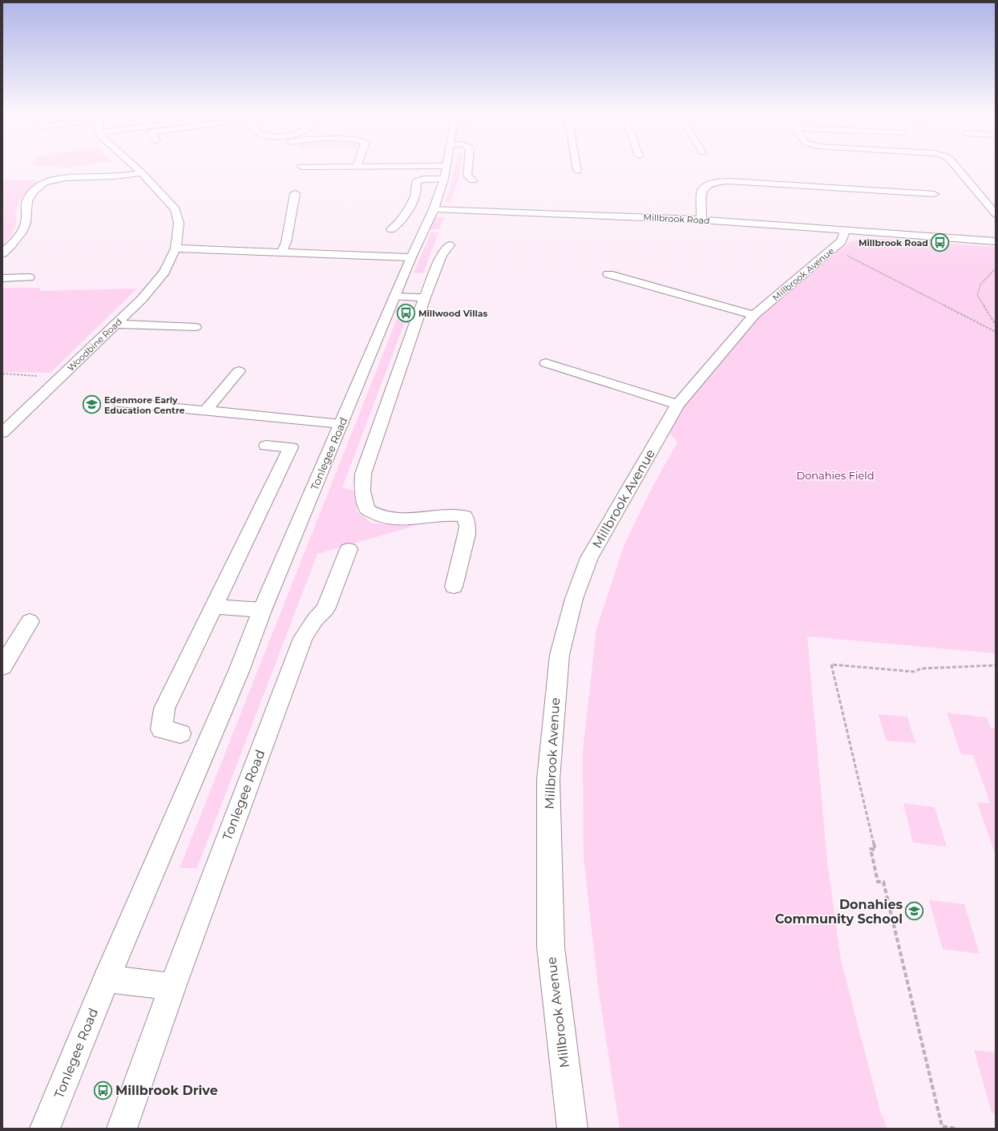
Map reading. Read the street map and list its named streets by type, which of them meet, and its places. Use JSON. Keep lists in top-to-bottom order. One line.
{"streets":{"street":["Millbrook Road","Millbrook Avenue","Woodbine Road","Tonlegee Road"]},"crossings":[["Millbrook Road","Millbrook Avenue"],["Millbrook Road","Tonlegee Road"]],"parks":["Donahies Field"],"places":{"bus stop":["Millbrook Road","Millwood Villas","Millbrook Drive"],"school or university":["Edenmore Early Education Centre","Donahies Community School"]}}
